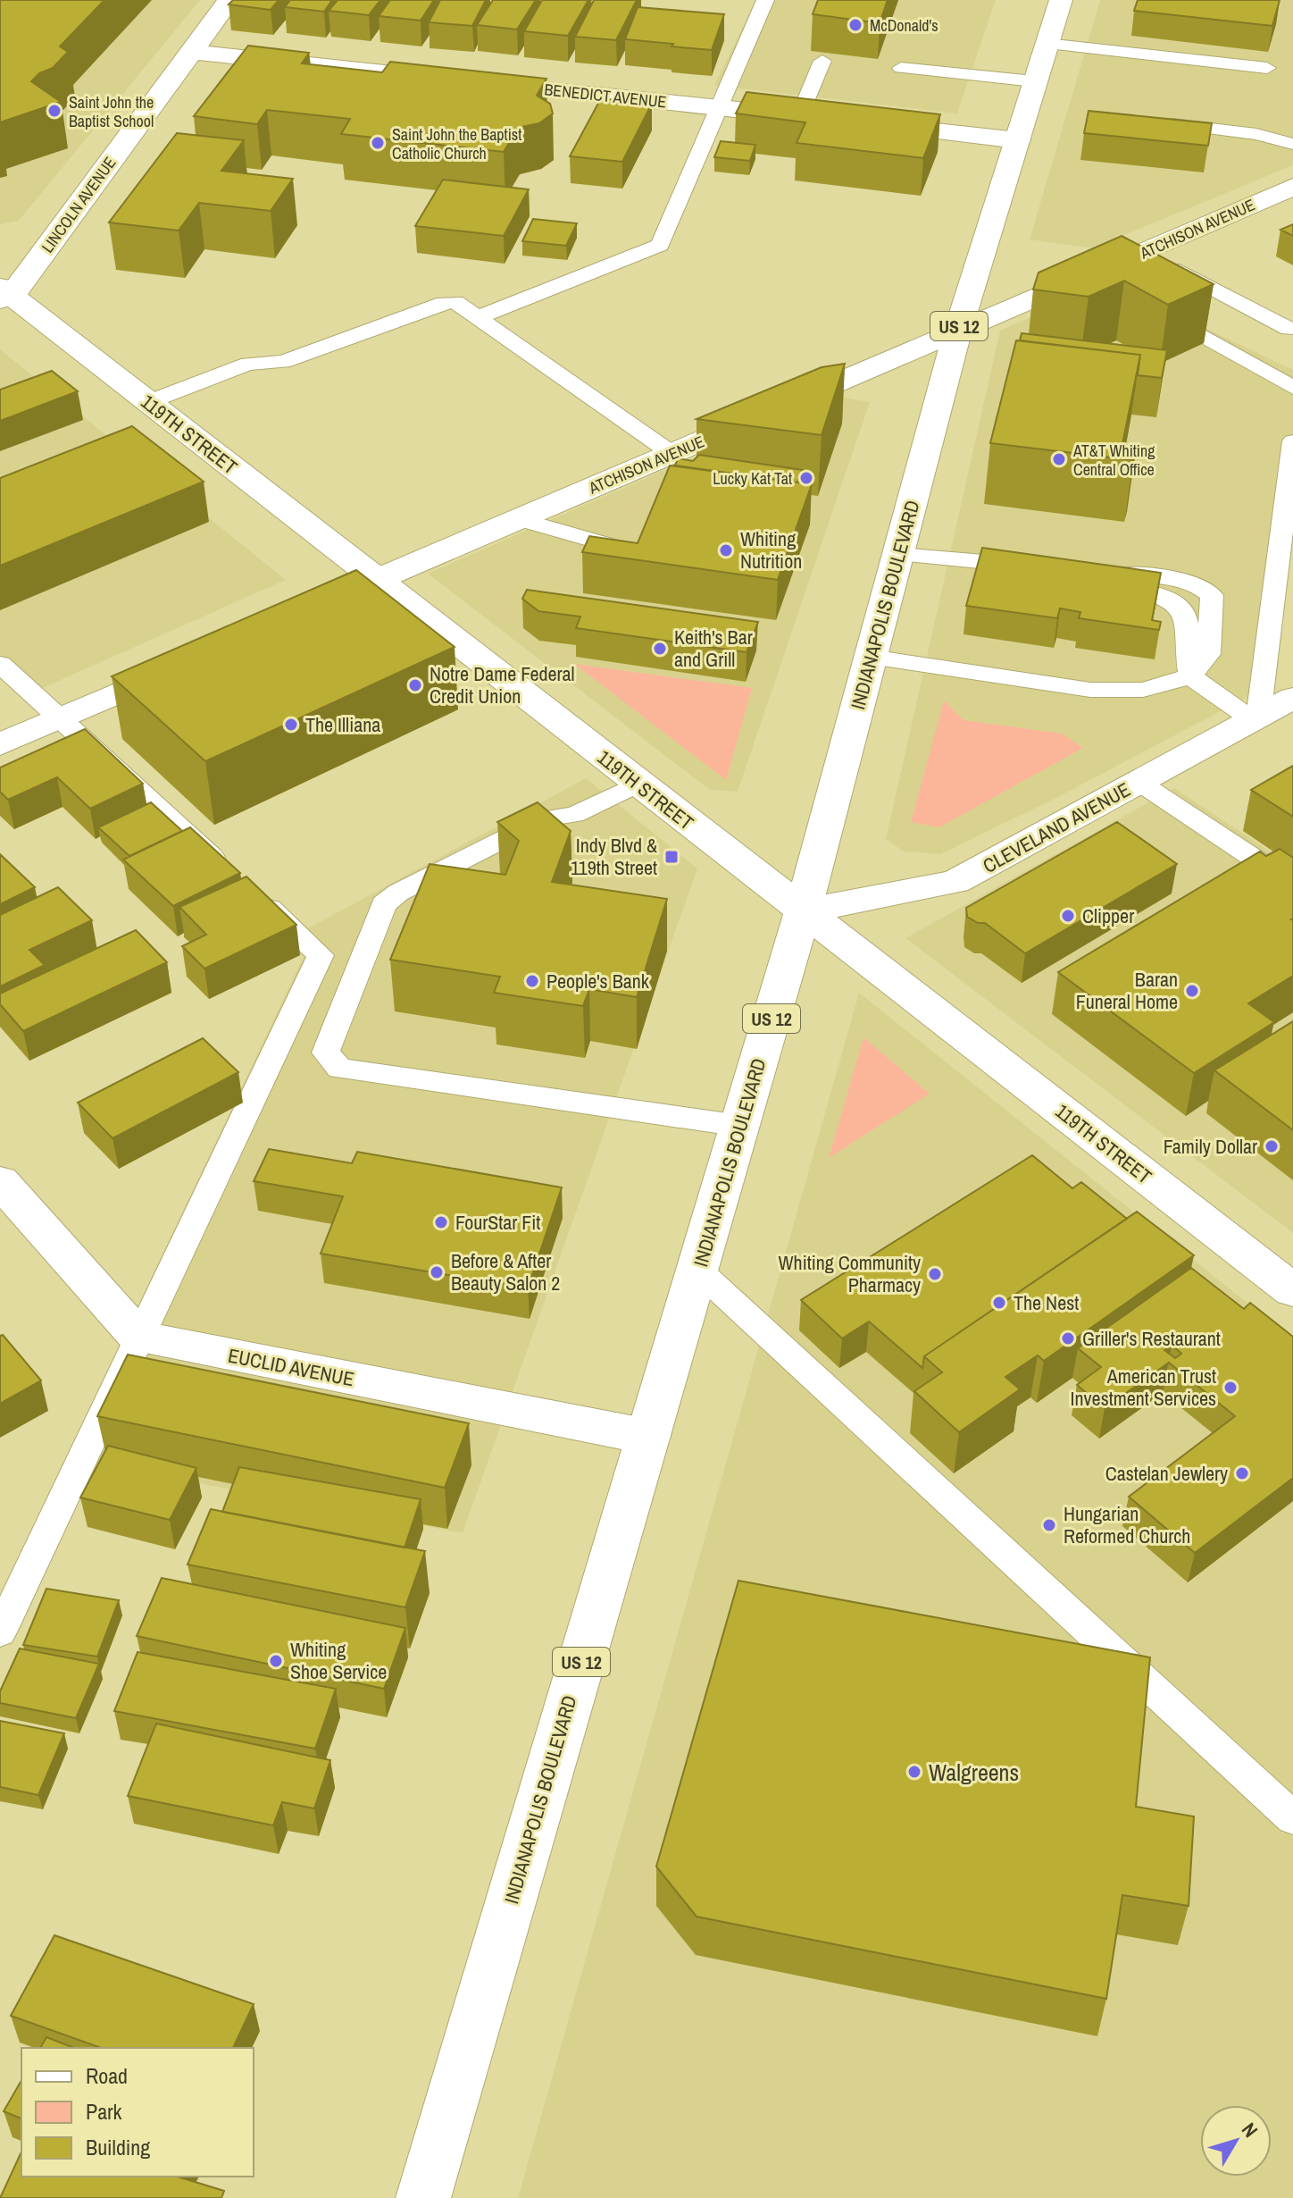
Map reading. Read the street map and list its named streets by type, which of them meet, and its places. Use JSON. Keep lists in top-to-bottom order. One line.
{"streets":{"street":["BENEDICT AVENUE","LINCOLN AVENUE","ATCHISON AVENUE","US 12","119TH STREET","INDIANAPOLIS BOULEVARD","CLEVELAND AVENUE","EUCLID AVENUE"]},"crossings":[["BENEDICT AVENUE","LINCOLN AVENUE"],["LINCOLN AVENUE","119TH STREET"],["ATCHISON AVENUE","119TH STREET"],["ATCHISON AVENUE","INDIANAPOLIS BOULEVARD"],["119TH STREET","INDIANAPOLIS BOULEVARD"],["119TH STREET","CLEVELAND AVENUE"],["INDIANAPOLIS BOULEVARD","CLEVELAND AVENUE"],["INDIANAPOLIS BOULEVARD","EUCLID AVENUE"]],"places":{"other":["McDonald's","Saint John the Baptist School","Saint John the Baptist Catholic Church","AT&T Whiting Central Office","Lucky Kat Tat","Whiting Nutrition","Keith's Bar and Grill","Notre Dame Federal Credit Union","The Illiana","Clipper","People's Bank","Baran Funeral Home","Family Dollar","FourStar Fit","Before & After Beauty Salon 2","Whiting Community Pharmacy","The Nest","Griller's Restaurant","American Trust Investment Services","Castelan Jewlery","Hungarian Reformed Church","Whiting Shoe Service","Walgreens"],"transit":["Indy Blvd & 119th Street"]},"legend":["Road","Park","Building"],"north":"top right"}
